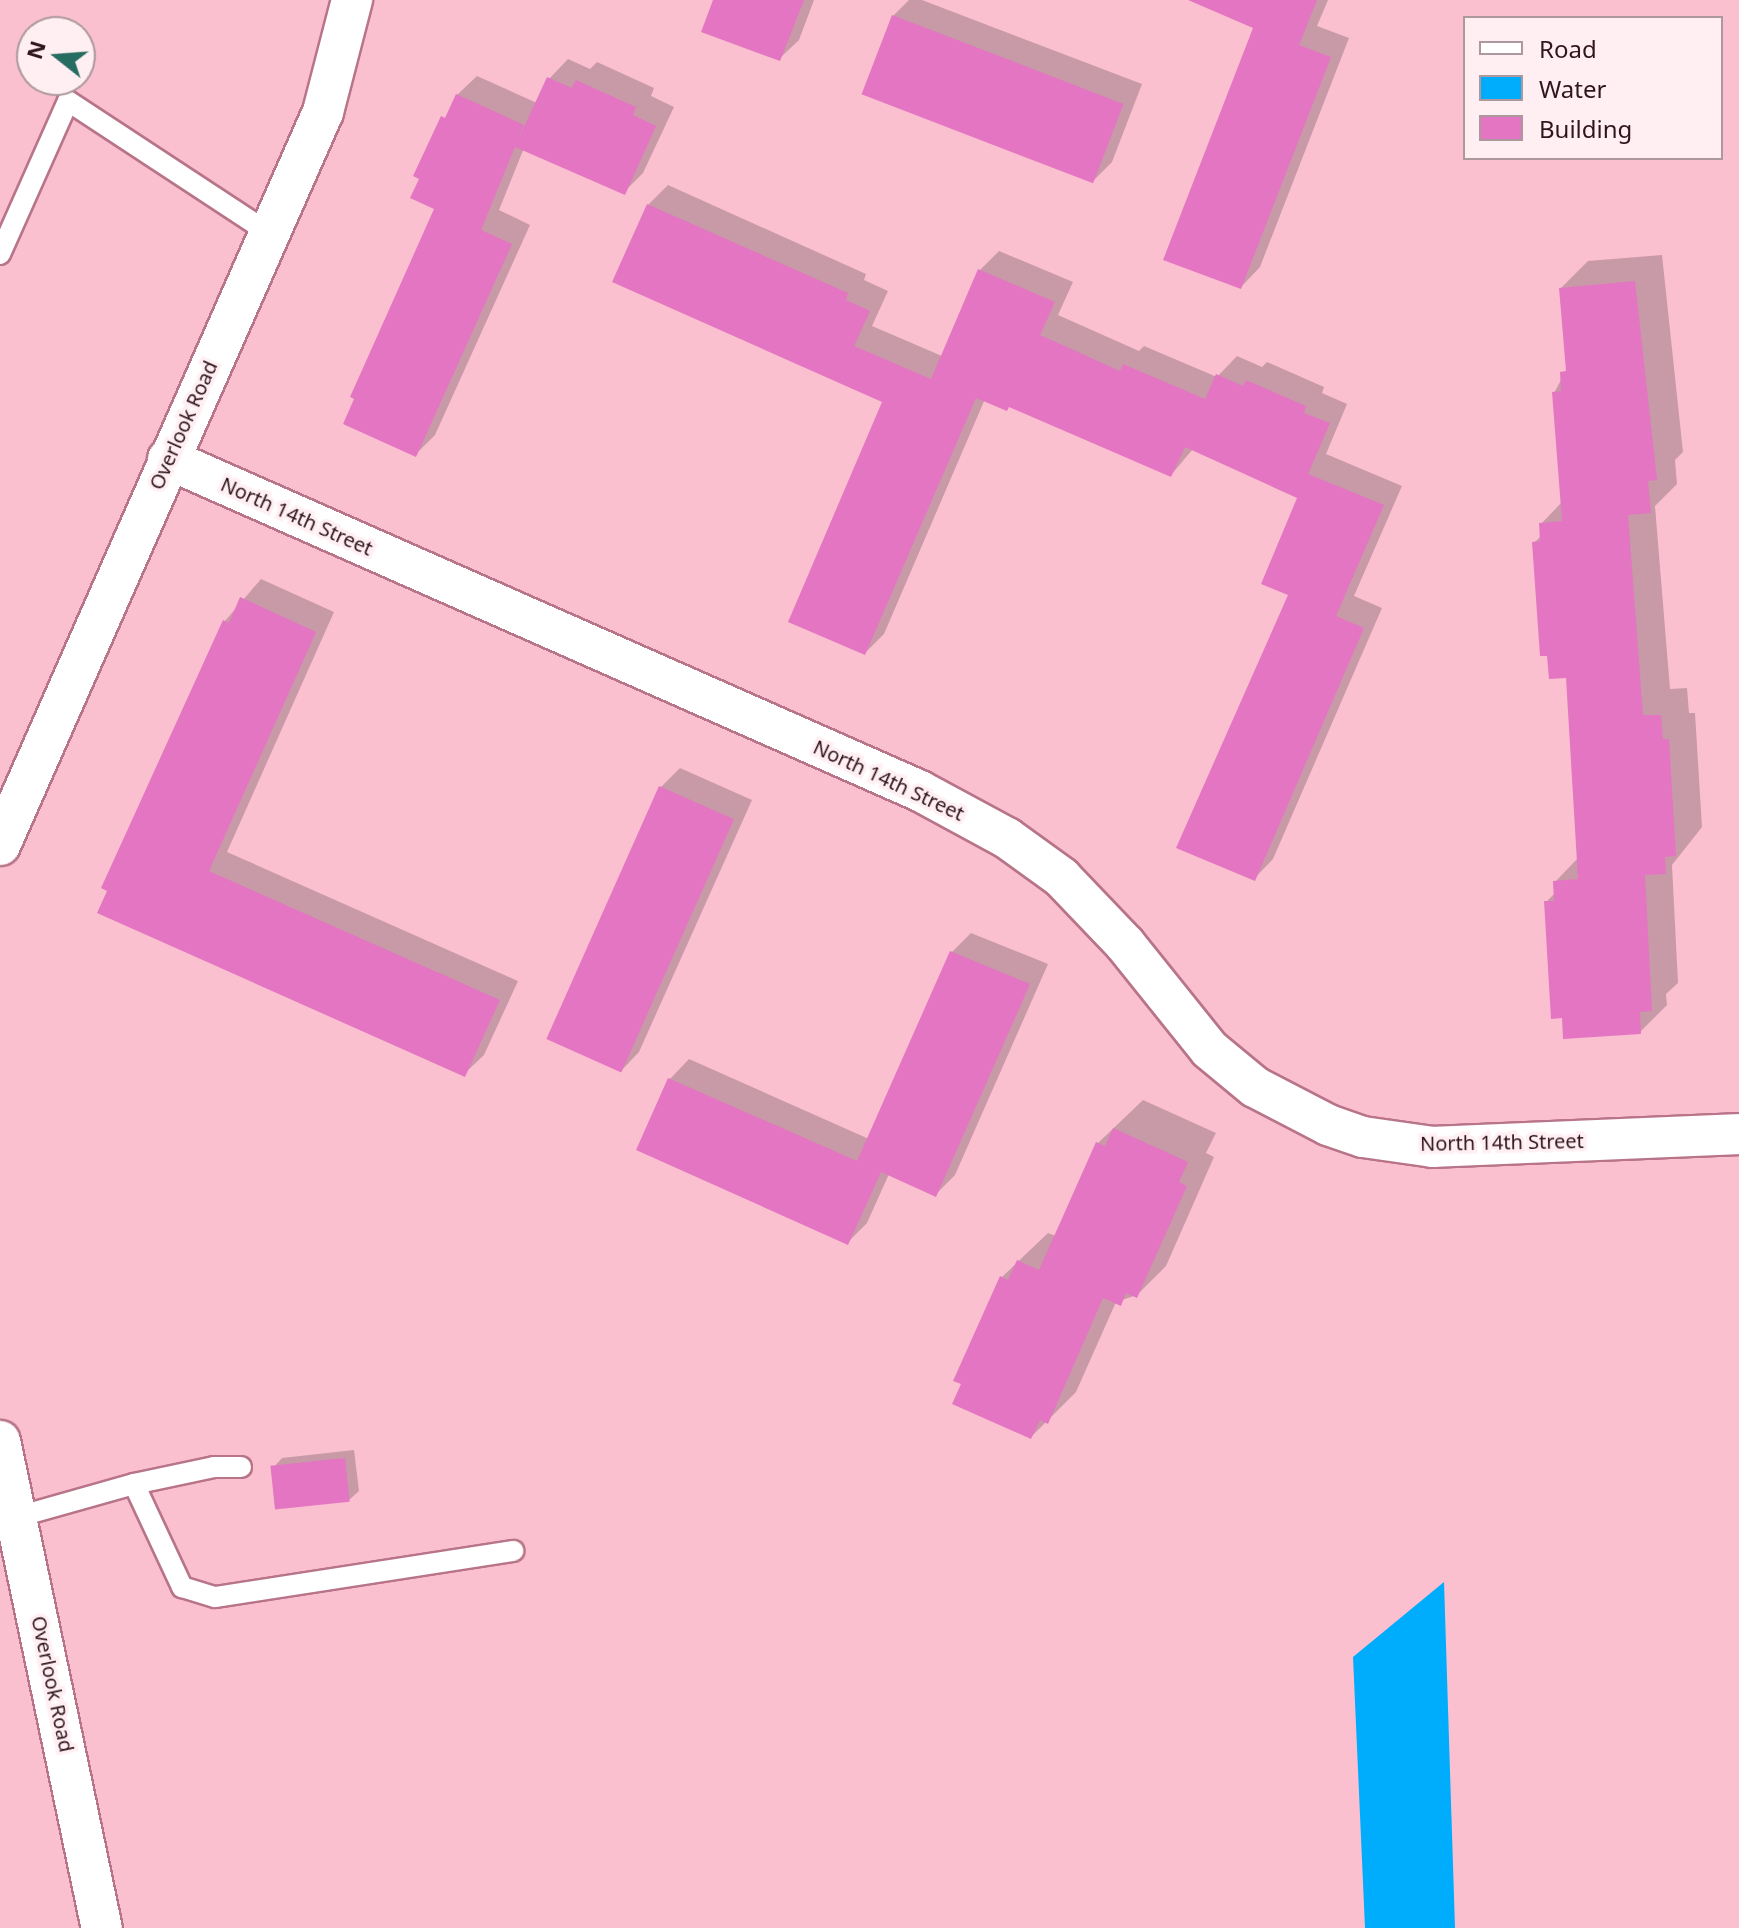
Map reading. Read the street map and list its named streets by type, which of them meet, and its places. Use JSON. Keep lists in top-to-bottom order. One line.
{"streets":{"street":["Overlook Road","North 14th Street"]},"crossings":[["Overlook Road","North 14th Street"]],"legend":["Road","Water","Building"],"north":"left"}
